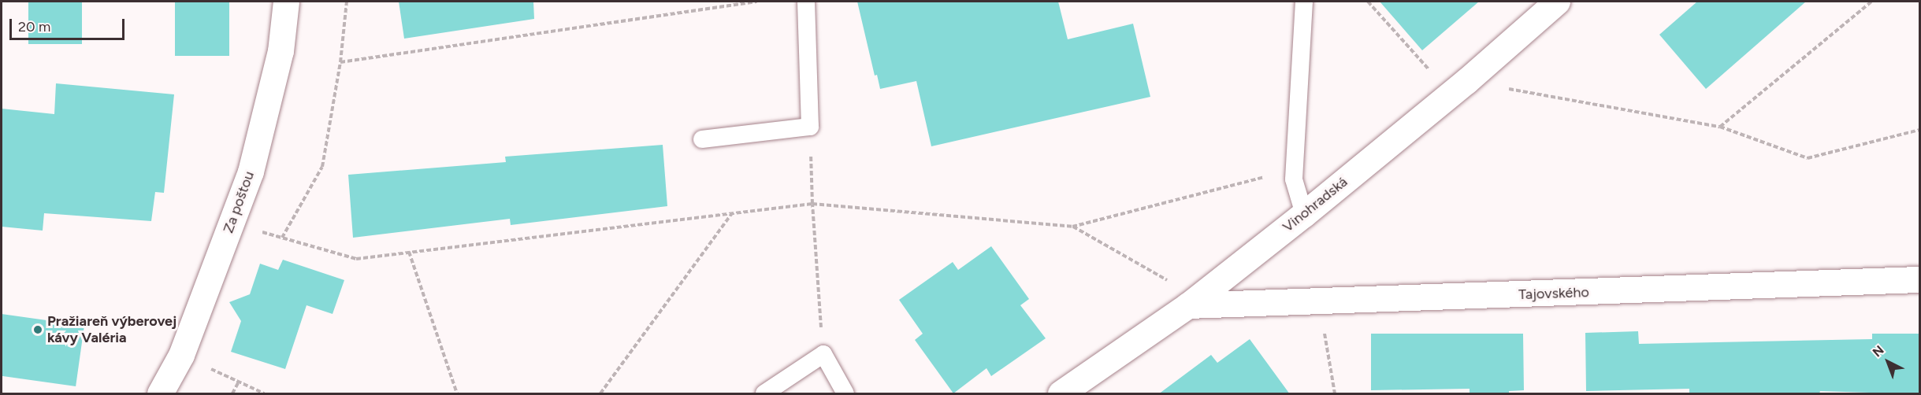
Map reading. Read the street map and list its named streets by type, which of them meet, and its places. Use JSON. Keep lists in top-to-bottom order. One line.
{"streets":{"street":["Za poštou","Vinohradská","Tajovského"]},"crossings":[["Vinohradská","Tajovského"]],"places":["Pražiareň výberovej kávy Valéria"],"scale_bar":"20 m","north":"top left"}
